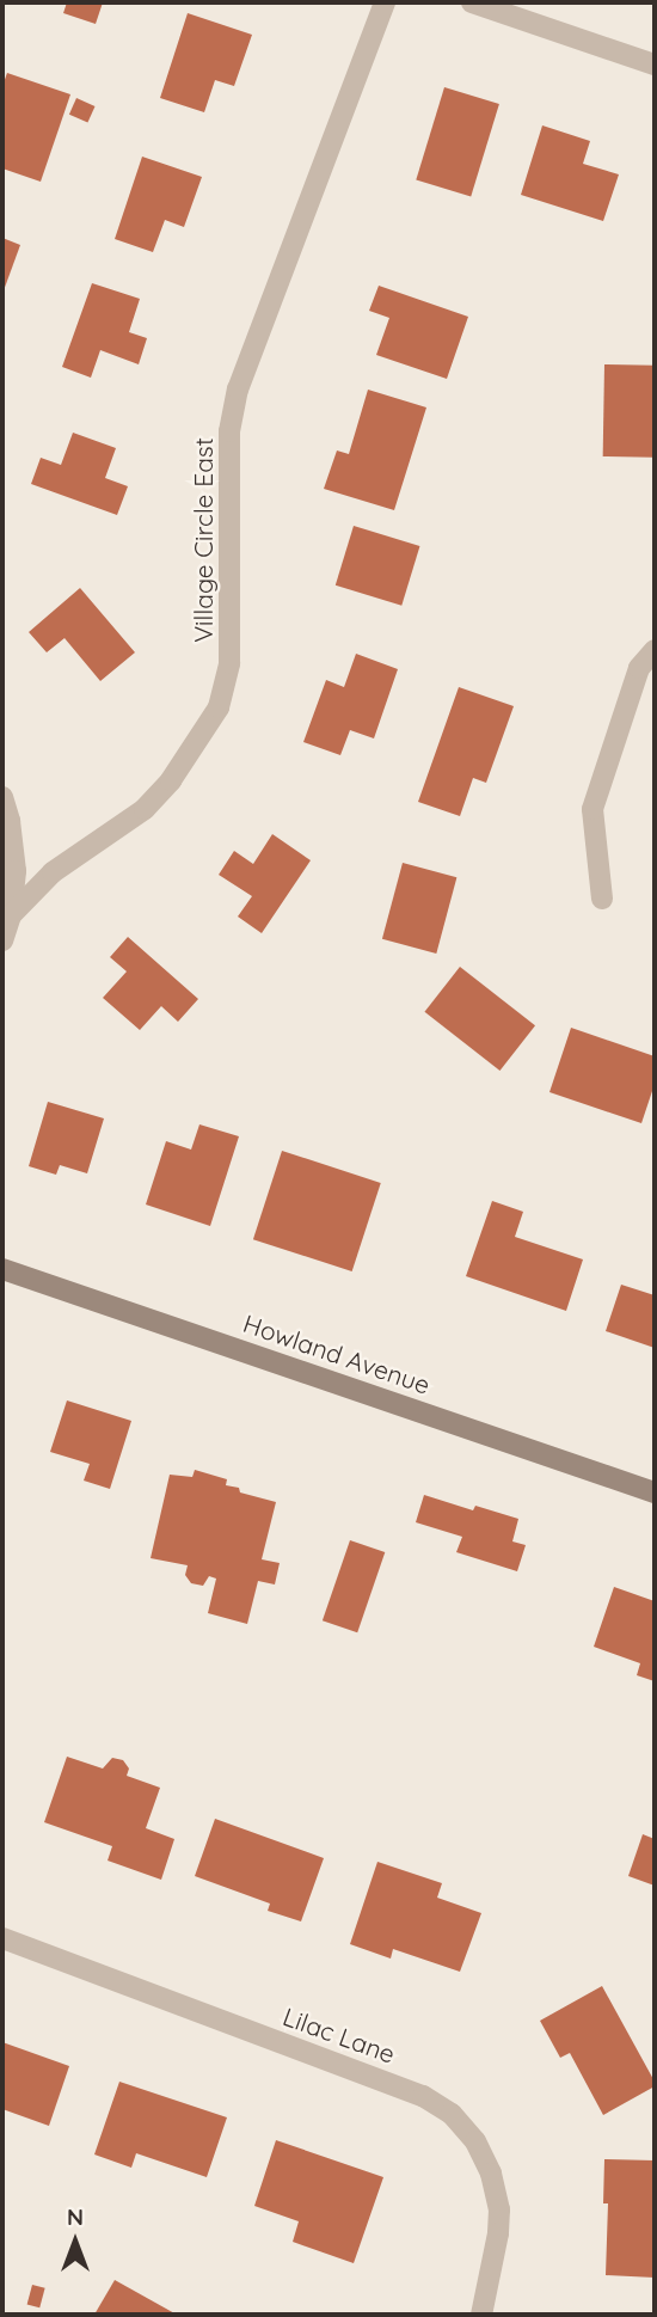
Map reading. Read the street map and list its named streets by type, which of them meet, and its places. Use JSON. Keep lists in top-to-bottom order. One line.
{"streets":{"street":["Village Circle East","Howland Avenue","Lilac Lane"]},"north":"top"}
